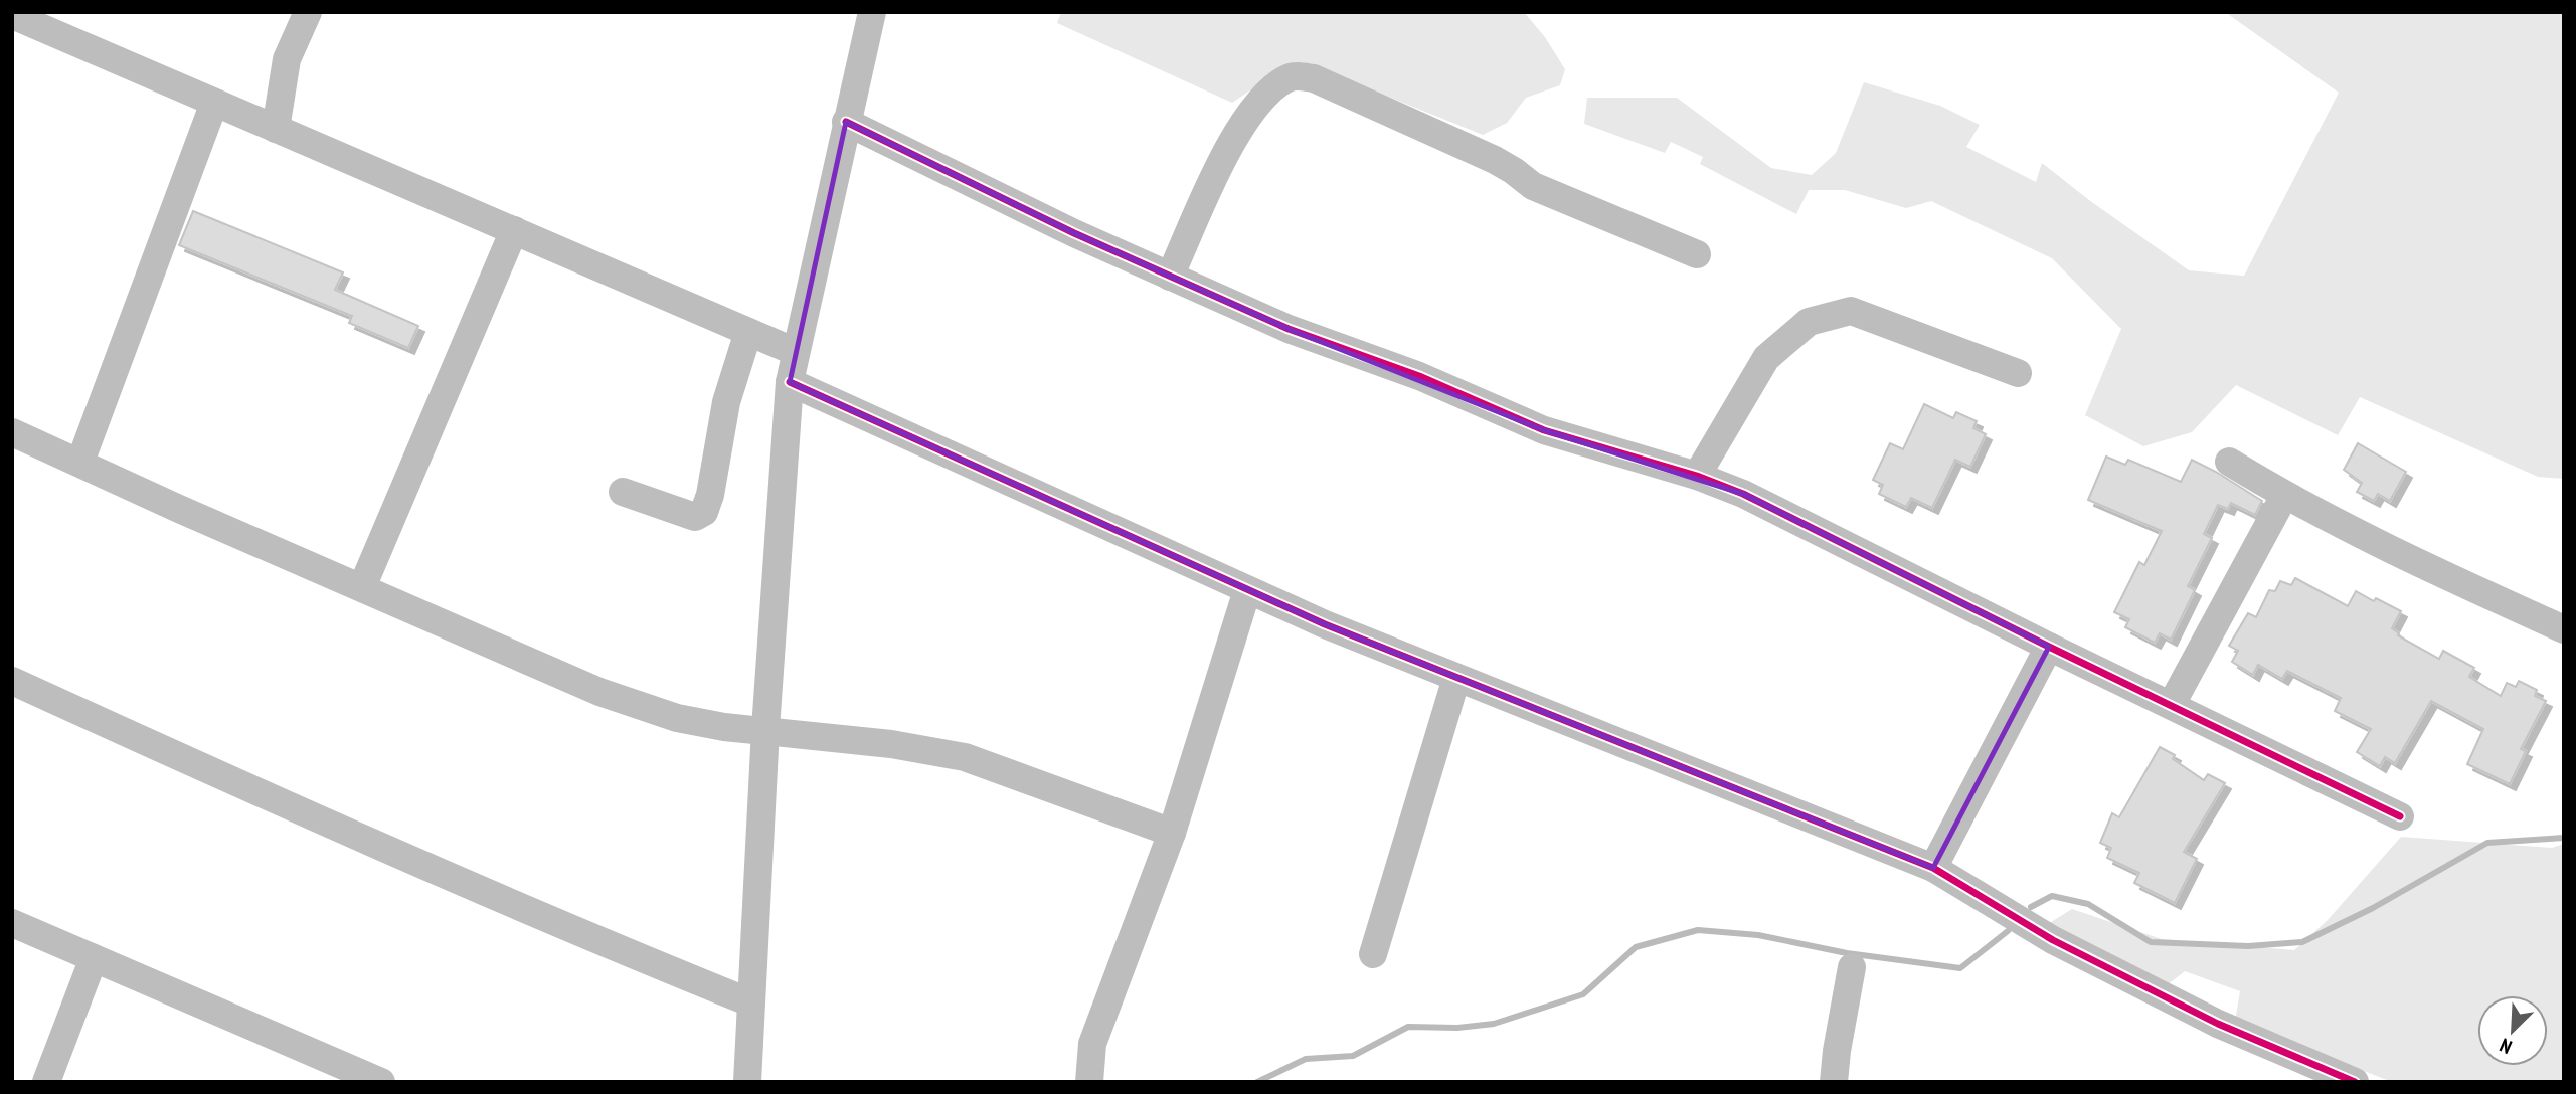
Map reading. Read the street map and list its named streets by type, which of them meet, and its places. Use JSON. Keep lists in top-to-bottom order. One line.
{"north":"bottom left"}
